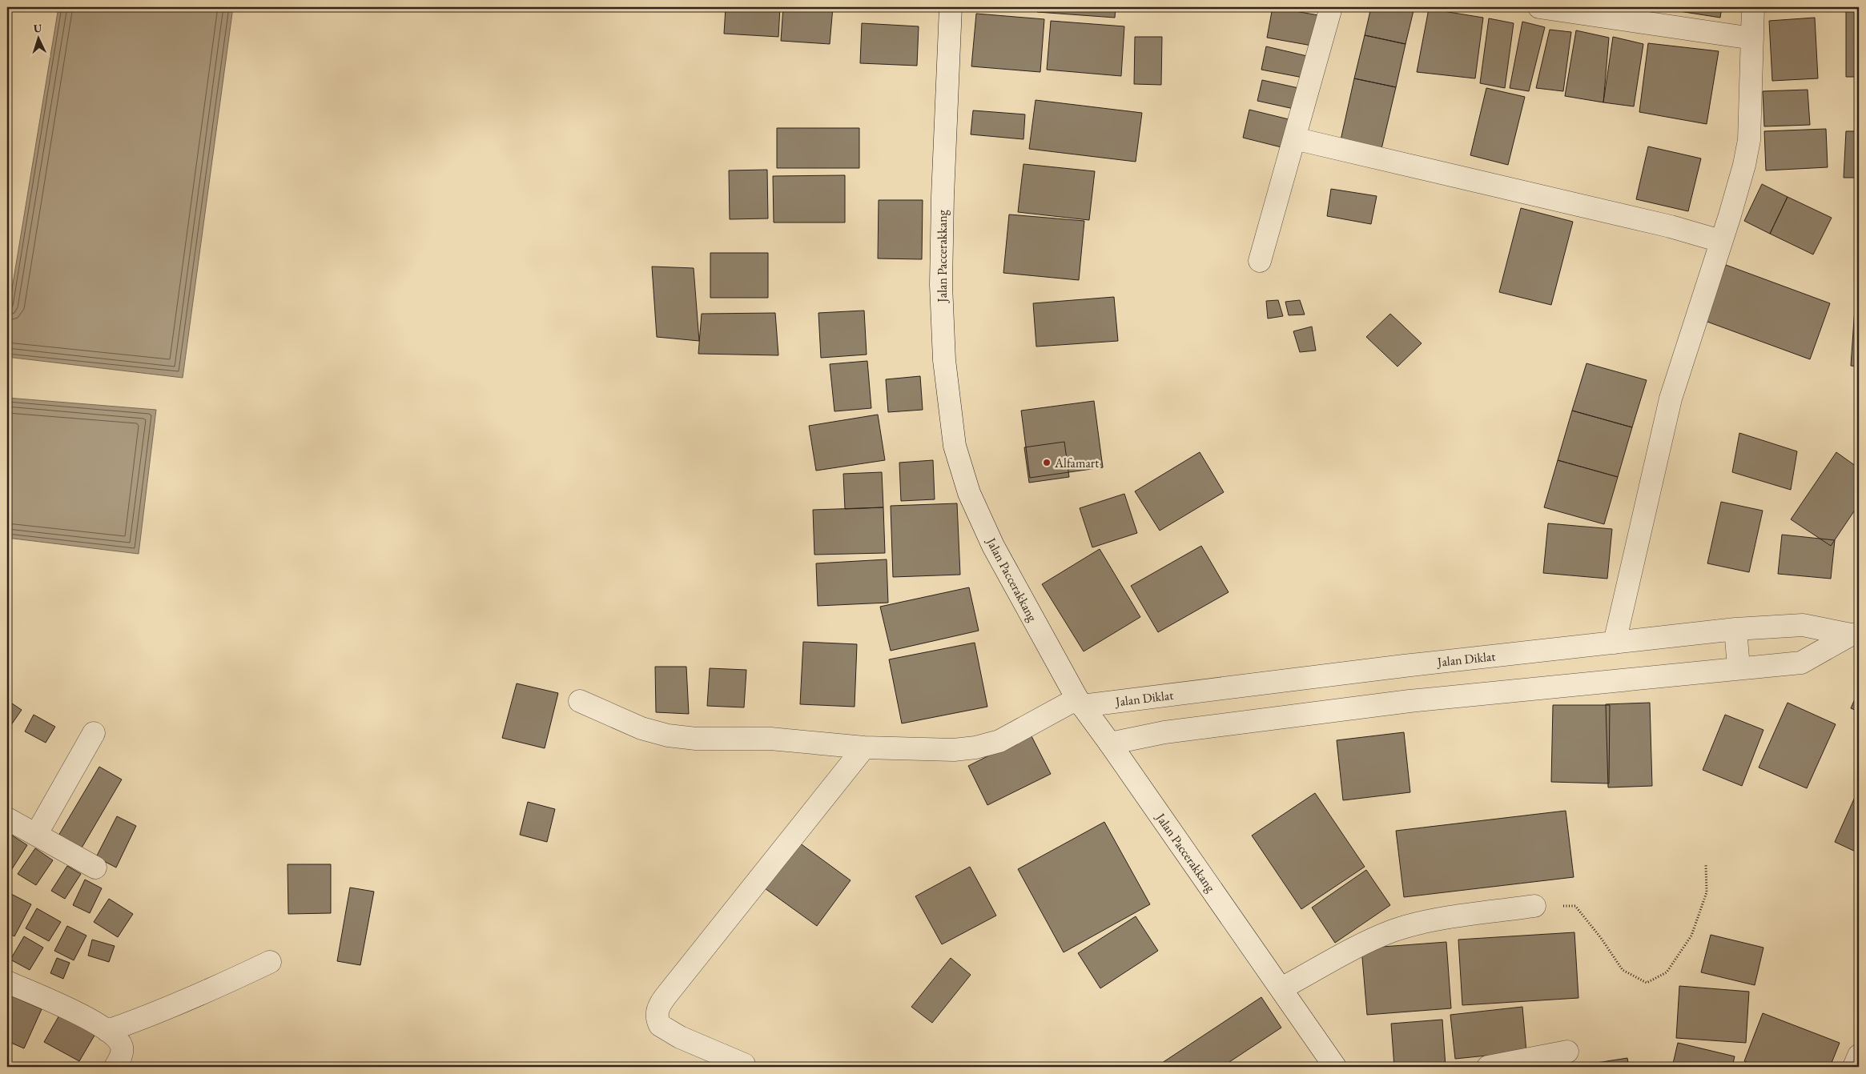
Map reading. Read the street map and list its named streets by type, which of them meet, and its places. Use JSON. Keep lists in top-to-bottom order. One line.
{"streets":{"street":["Jalan Paccerakkang","Jalan Diklat"]},"crossings":[["Jalan Paccerakkang","Jalan Diklat"]],"places":["Alfamart"],"north":"top"}
